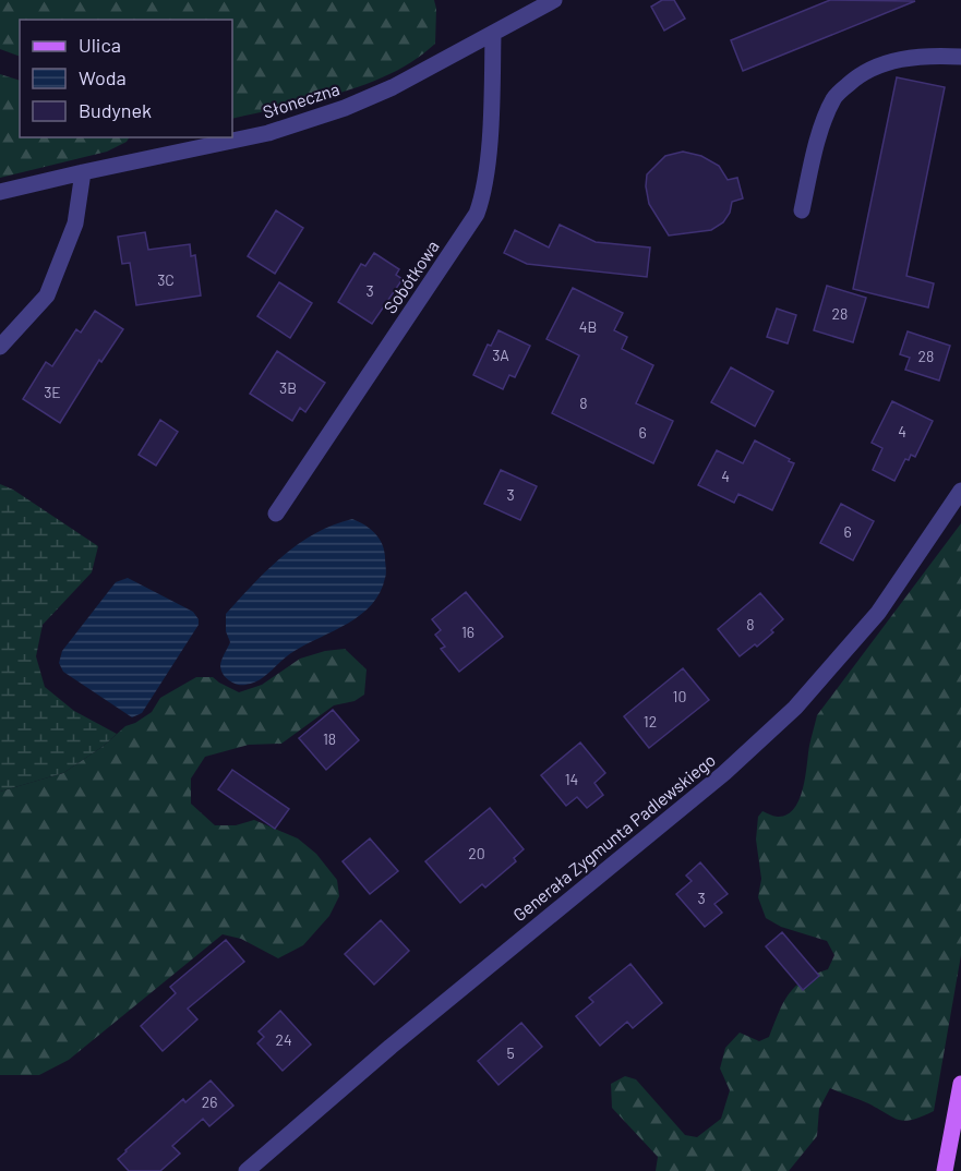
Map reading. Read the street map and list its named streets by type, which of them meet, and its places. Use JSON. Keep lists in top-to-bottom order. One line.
{"streets":{"street":["Słoneczna","Sobótkowa","Generała Zygmunta Padlewskiego"]},"crossings":[["Słoneczna","Sobótkowa"]],"house_numbers":["3C","3","28","4B","3A","28","3B","3E","8","4","6","4","3","6","8","16","10","12","18","14","20","3","24","5","26"],"legend":["Ulica","Woda","Budynek"]}
